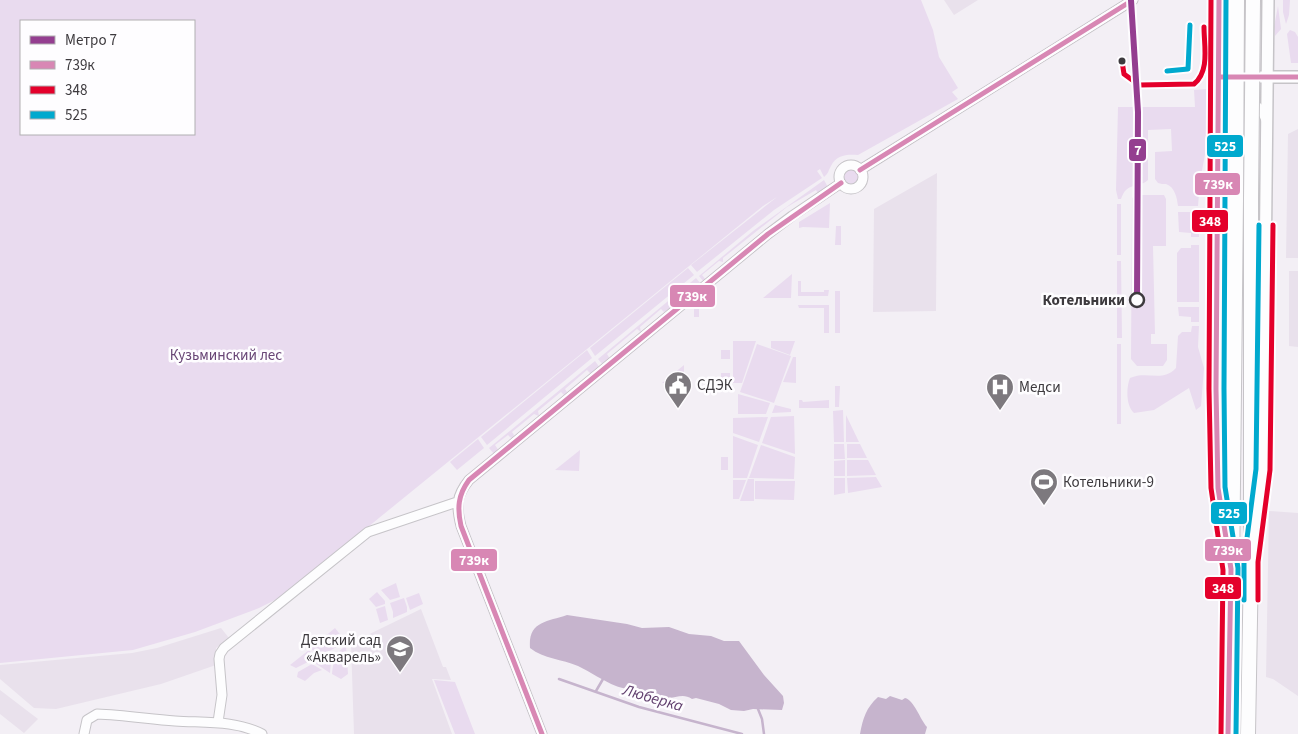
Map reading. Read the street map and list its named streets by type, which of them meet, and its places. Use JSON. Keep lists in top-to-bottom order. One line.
{"water":["Люберка"],"parks":["Кузьминский лес"],"places":{"other":["Котельники"],"public building":["СДЭК"],"hospital":["Медси"],"sports":["Котельники-9"],"school or university":["Детский сад «Акварель»"]},"lines":["metro line 7","transit line 739к","transit line 348","transit line 525"],"legend":["Метро 7","739к","348","525"]}
